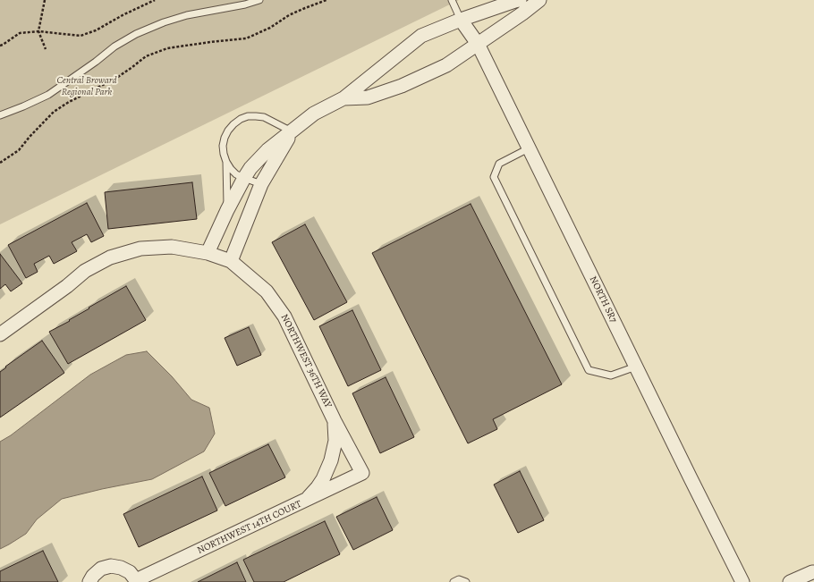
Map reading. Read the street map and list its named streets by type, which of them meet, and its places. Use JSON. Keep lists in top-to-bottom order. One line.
{"streets":{"street":["NORTH SR7","NORTHWEST 36TH WAY","NORTHWEST 14TH COURT"]},"crossings":[["NORTHWEST 36TH WAY","NORTHWEST 14TH COURT"]],"parks":["Central Broward Regional Park"]}
